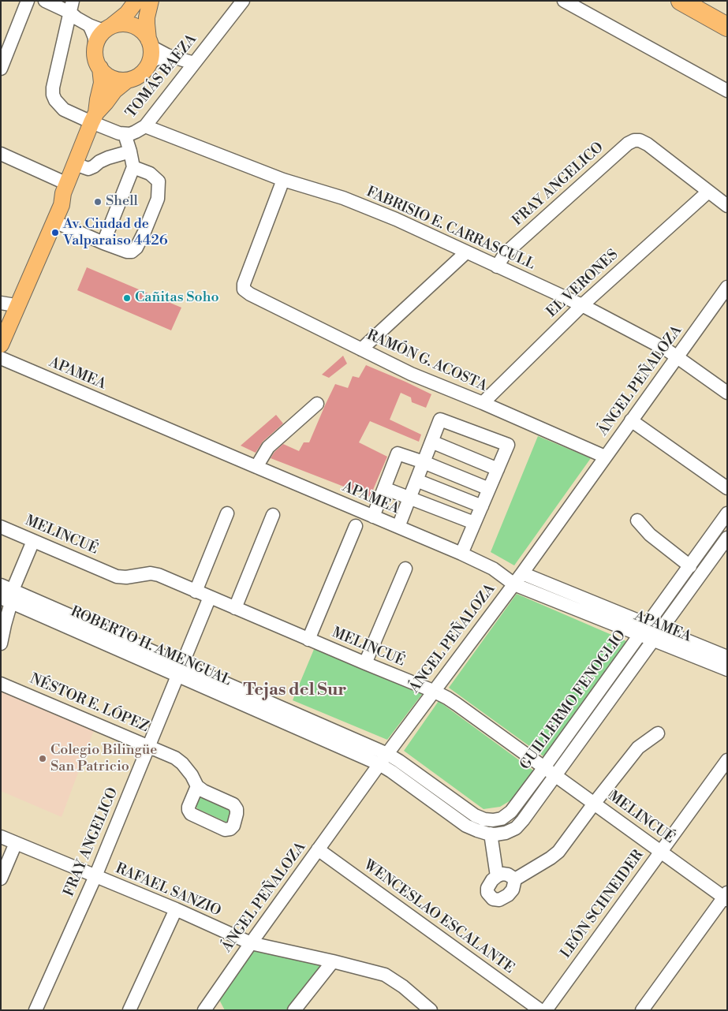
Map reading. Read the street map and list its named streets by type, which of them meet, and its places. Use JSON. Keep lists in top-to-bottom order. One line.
{"streets":{"street":["TOMÁS BAEZA","FRAY ANGELICO","FABRISIO E. CARRASCULL","EL VERONES","RAMÓN G. ACOSTA","APAMEA","ÁNGEL PEÑALOZA","MELINCUÉ","ROBERTO H. AMENGUAL","GUILLERMO FENOGLIO","NÉSTOR E. LÓPEZ","RAFAEL SANZIO","LEÓN SCHNEIDER","WENCESLAO ESCALANTE"]},"crossings":[["TOMÁS BAEZA","FABRISIO E. CARRASCULL"],["FRAY ANGELICO","FABRISIO E. CARRASCULL"],["FRAY ANGELICO","EL VERONES"],["FRAY ANGELICO","MELINCUÉ"],["FRAY ANGELICO","ROBERTO H. AMENGUAL"],["FRAY ANGELICO","NÉSTOR E. LÓPEZ"],["FRAY ANGELICO","RAFAEL SANZIO"],["FABRISIO E. CARRASCULL","EL VERONES"],["FABRISIO E. CARRASCULL","RAMÓN G. ACOSTA"],["FABRISIO E. CARRASCULL","ÁNGEL PEÑALOZA"],["EL VERONES","RAMÓN G. ACOSTA"],["RAMÓN G. ACOSTA","ÁNGEL PEÑALOZA"],["APAMEA","ÁNGEL PEÑALOZA"],["APAMEA","GUILLERMO FENOGLIO"],["ÁNGEL PEÑALOZA","MELINCUÉ"],["ÁNGEL PEÑALOZA","ROBERTO H. AMENGUAL"],["ÁNGEL PEÑALOZA","RAFAEL SANZIO"],["ÁNGEL PEÑALOZA","WENCESLAO ESCALANTE"],["MELINCUÉ","GUILLERMO FENOGLIO"],["MELINCUÉ","LEÓN SCHNEIDER"],["ROBERTO H. AMENGUAL","GUILLERMO FENOGLIO"]],"districts":["Tejas del Sur"],"places":["Shell","Av. Ciudad de Valparaiso 4426","Cañitas Soho","Colegio Bilingüe San Patricio"]}
